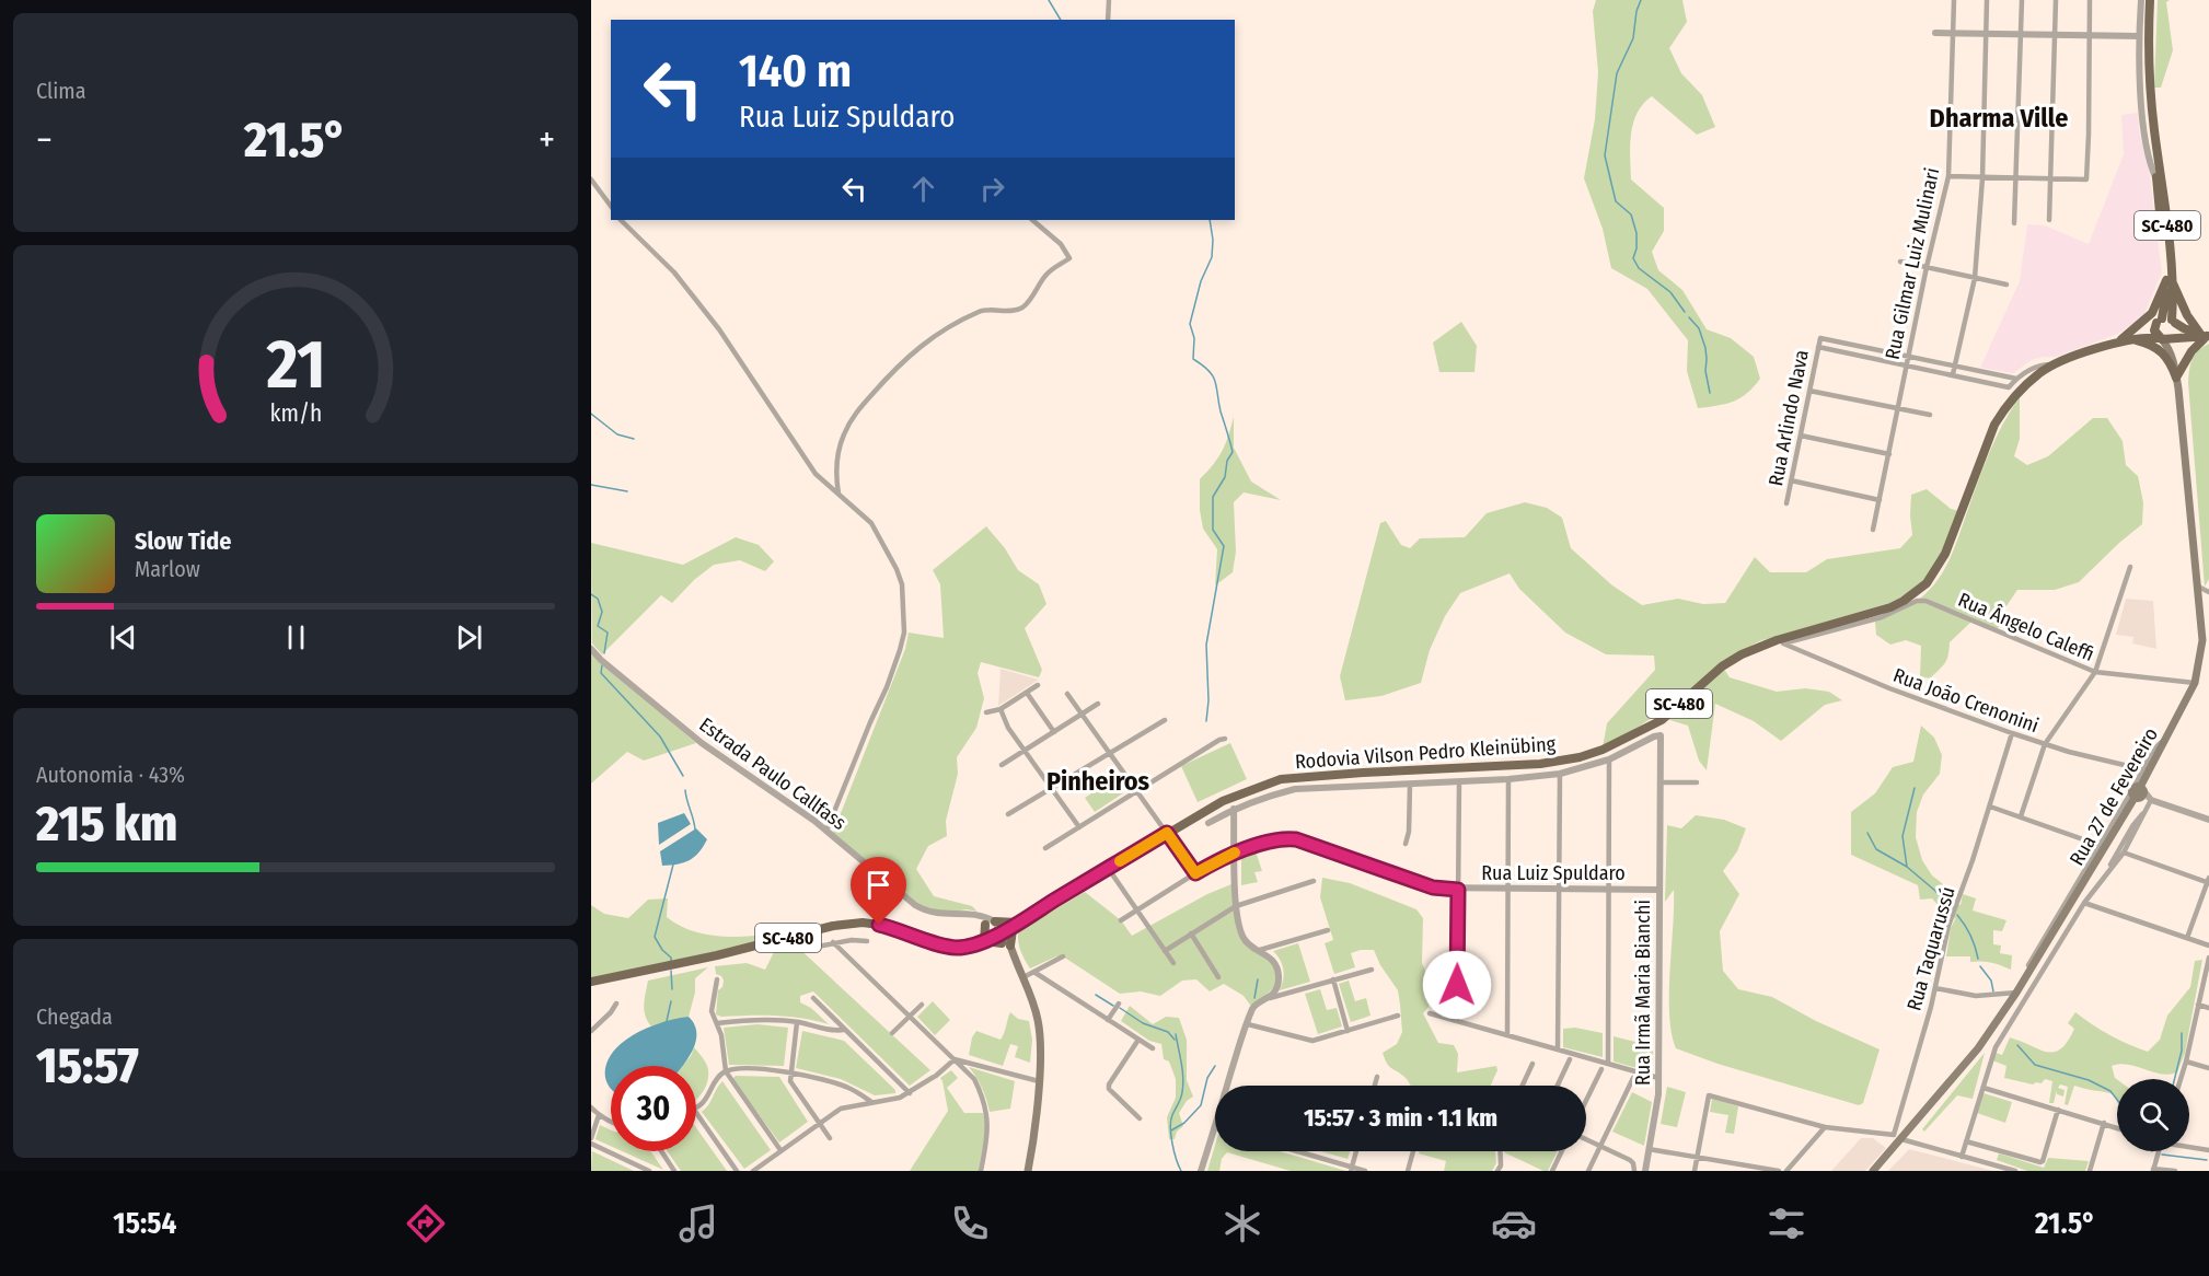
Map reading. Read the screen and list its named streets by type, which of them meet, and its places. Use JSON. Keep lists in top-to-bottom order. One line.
{"streets":{"main road":["SC-480","Rodovia Vilson Pedro Kleinübing","Rua 27 de Fevereiro"],"street":["Rua Gilmar Luiz Mulinari","Rua Arlindo Nava","Rua Ângelo Caleffi","Rua João Crenonini","Estrada Paulo Callfass","Rua Luiz Spuldaro","Rua Taquarussú","Rua Irmã Maria Bianchi"]},"crossings":[["SC-480","Rodovia Vilson Pedro Kleinübing"],["SC-480","Rua 27 de Fevereiro"],["Rua Gilmar Luiz Mulinari","Rua Arlindo Nava"],["Rua Ângelo Caleffi","Rua João Crenonini"],["Rua Ângelo Caleffi","Rodovia Vilson Pedro Kleinübing"],["Rua Ângelo Caleffi","Rua 27 de Fevereiro"],["Rua João Crenonini","Rodovia Vilson Pedro Kleinübing"],["Rua João Crenonini","Rua Taquarussú"],["Rodovia Vilson Pedro Kleinübing","Rua 27 de Fevereiro"],["Rua Luiz Spuldaro","Rua Irmã Maria Bianchi"]],"districts":["Dharma Ville","Pinheiros"],"page":{"tile":["Clima",["Autonomia · 43%","215 km"],["Chegada","15:57"]],"turn":["140 m","Rua Luiz Spuldaro"],"heat":["−","21.5°","+"],"song":["Slow Tide","Marlow"],"limit":"30","trip":"15:57 · 3 min · 1.1 km","tabs":["15:54","21.5°"],"gauge":["21","km/h"]}}
